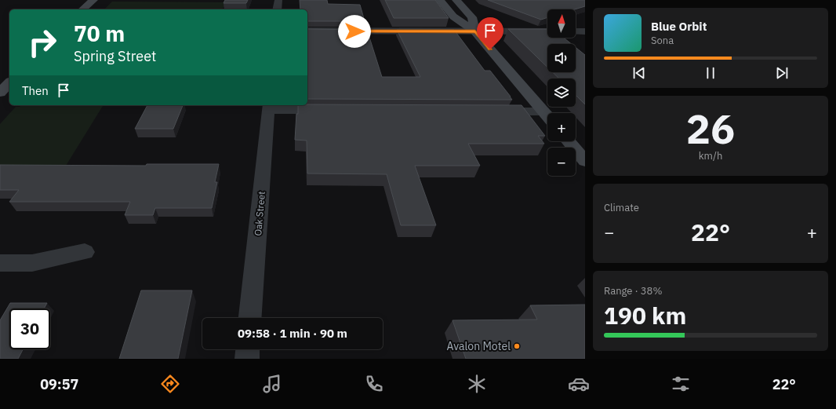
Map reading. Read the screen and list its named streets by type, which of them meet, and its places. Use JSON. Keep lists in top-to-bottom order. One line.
{"streets":{"street":["Oak Street"]},"places":["Avalon Motel"],"north":"top","page":{"map_buttons":["+","−"],"turn":["70 m","Spring Street"],"song":["Blue Orbit","Sona"],"then":"Then","tile":[["26","km/h"],"Climate",["Range · 38%","190 km"]],"heat":["−","22°","+"],"limit":"30","trip":"09:58 · 1 min · 90 m","tabs":["09:57","22°"]}}
